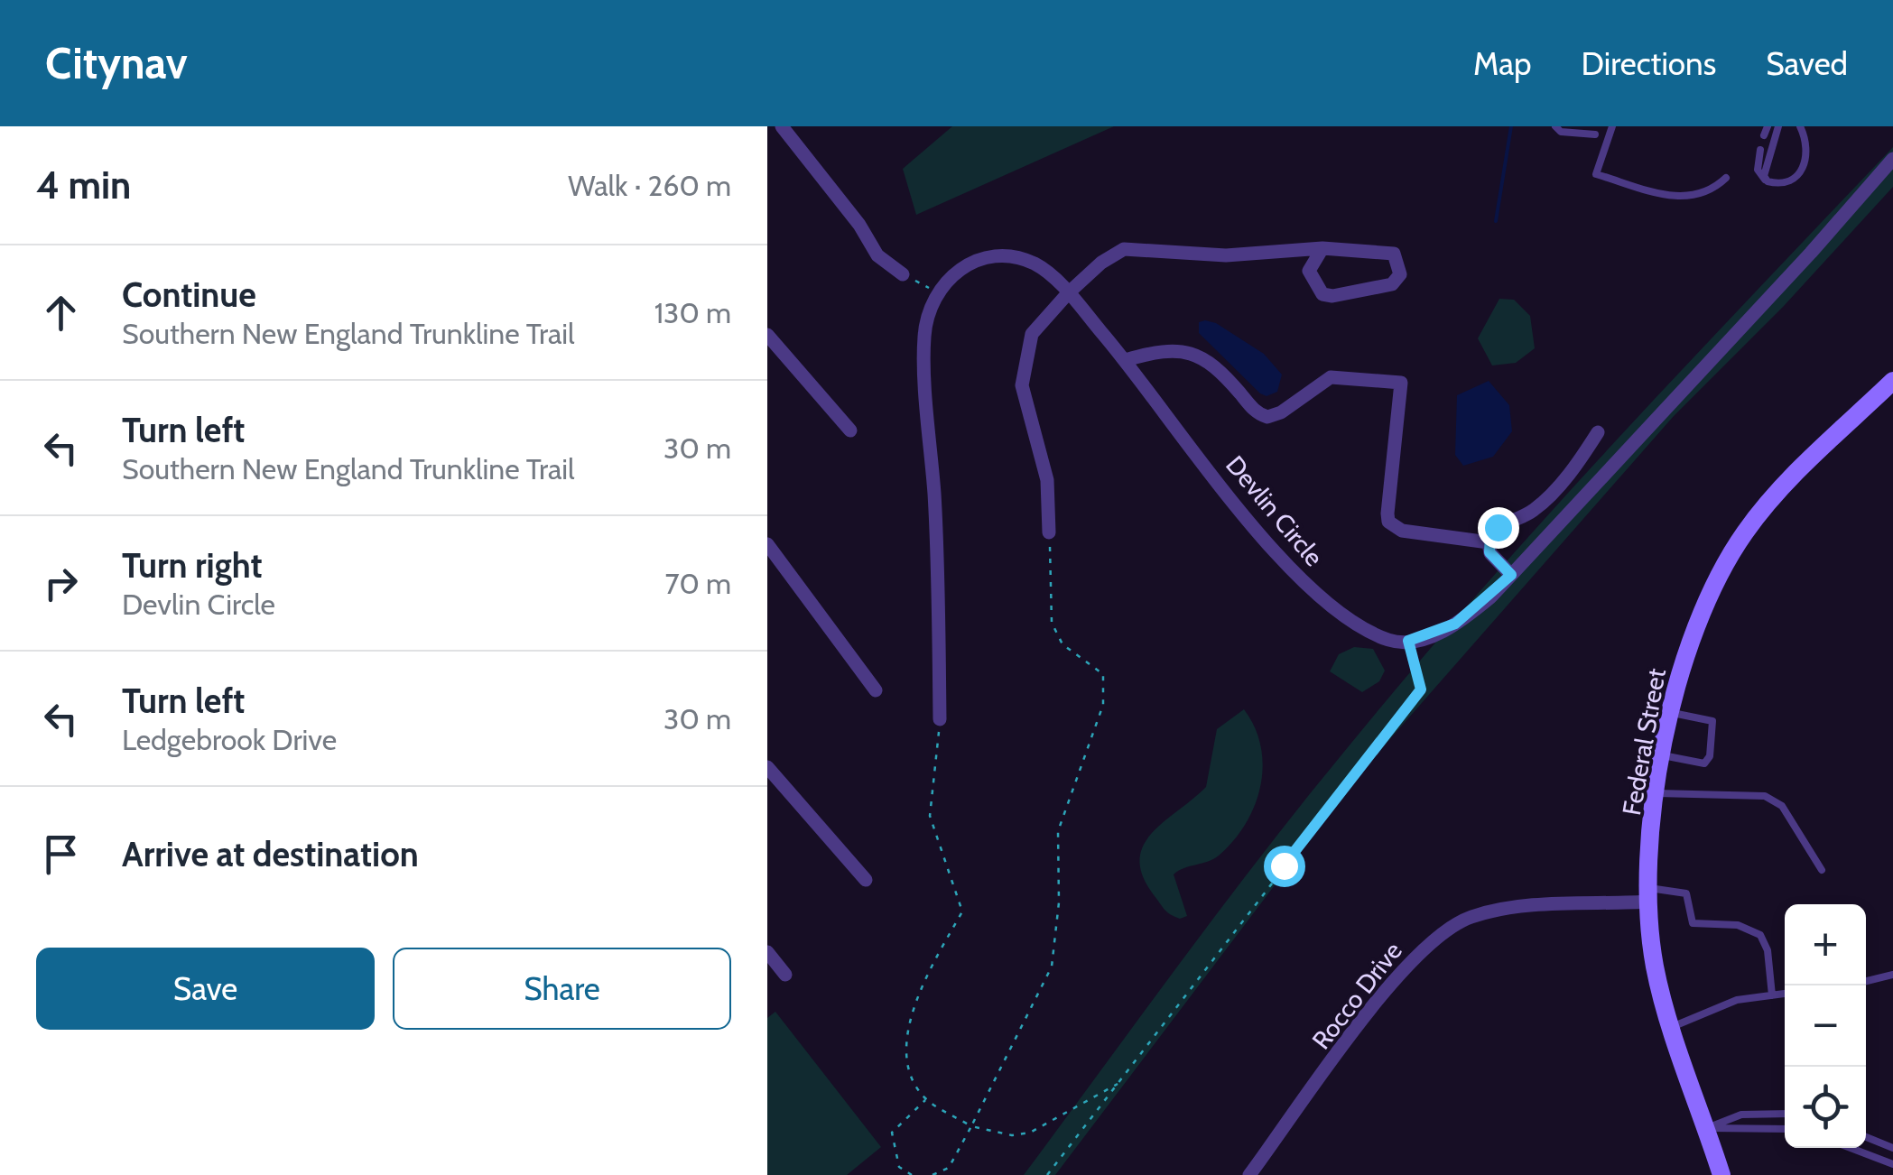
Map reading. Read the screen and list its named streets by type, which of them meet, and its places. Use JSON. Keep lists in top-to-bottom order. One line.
{"streets":{"street":["Devlin Circle","Federal Street","Rocco Drive"]},"crossings":[["Federal Street","Rocco Drive"]],"page":{"header":"Citynav","nav":["Map","Directions","Saved"],"heading":["4 min","Walk · 260 m"],"list":[["Continue","Southern New England Trunkline Trail","130 m"],["Turn left","Southern New England Trunkline Trail","30 m"],["Turn right","Devlin Circle","70 m"],["Turn left","Ledgebrook Drive","30 m"],"Arrive at destination"],"map_buttons":["+","−"],"buttons":["Save","Share"]}}
